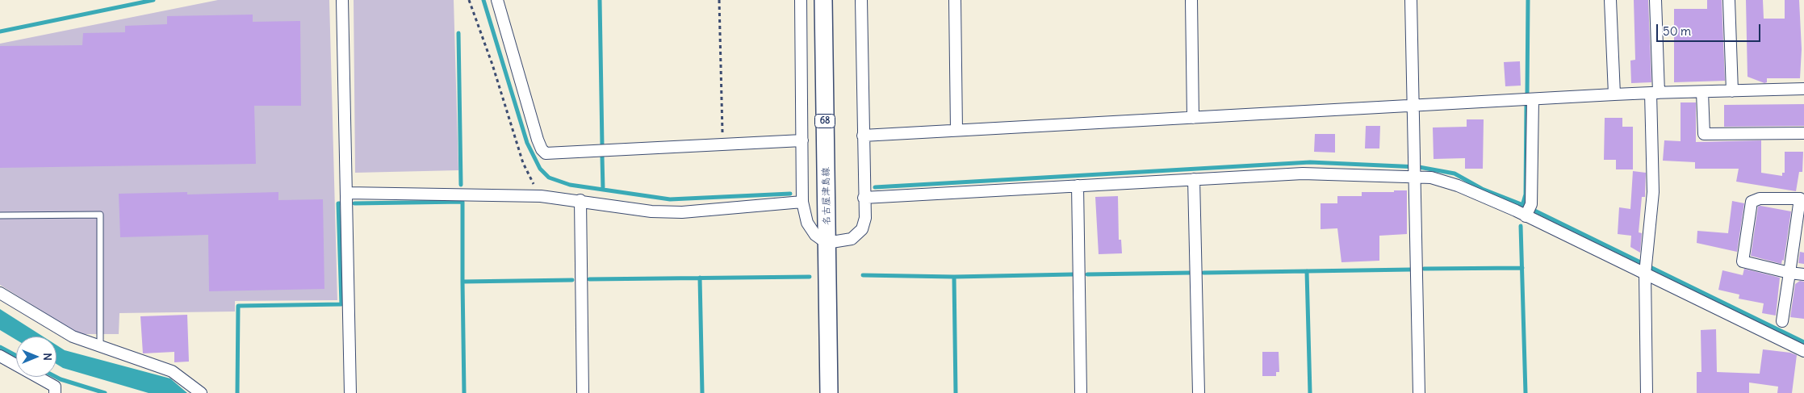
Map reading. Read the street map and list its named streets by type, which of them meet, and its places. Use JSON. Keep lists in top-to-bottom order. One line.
{"streets":{"main road":["68","名古屋津島線"]},"scale_bar":"50 m","north":"right"}
